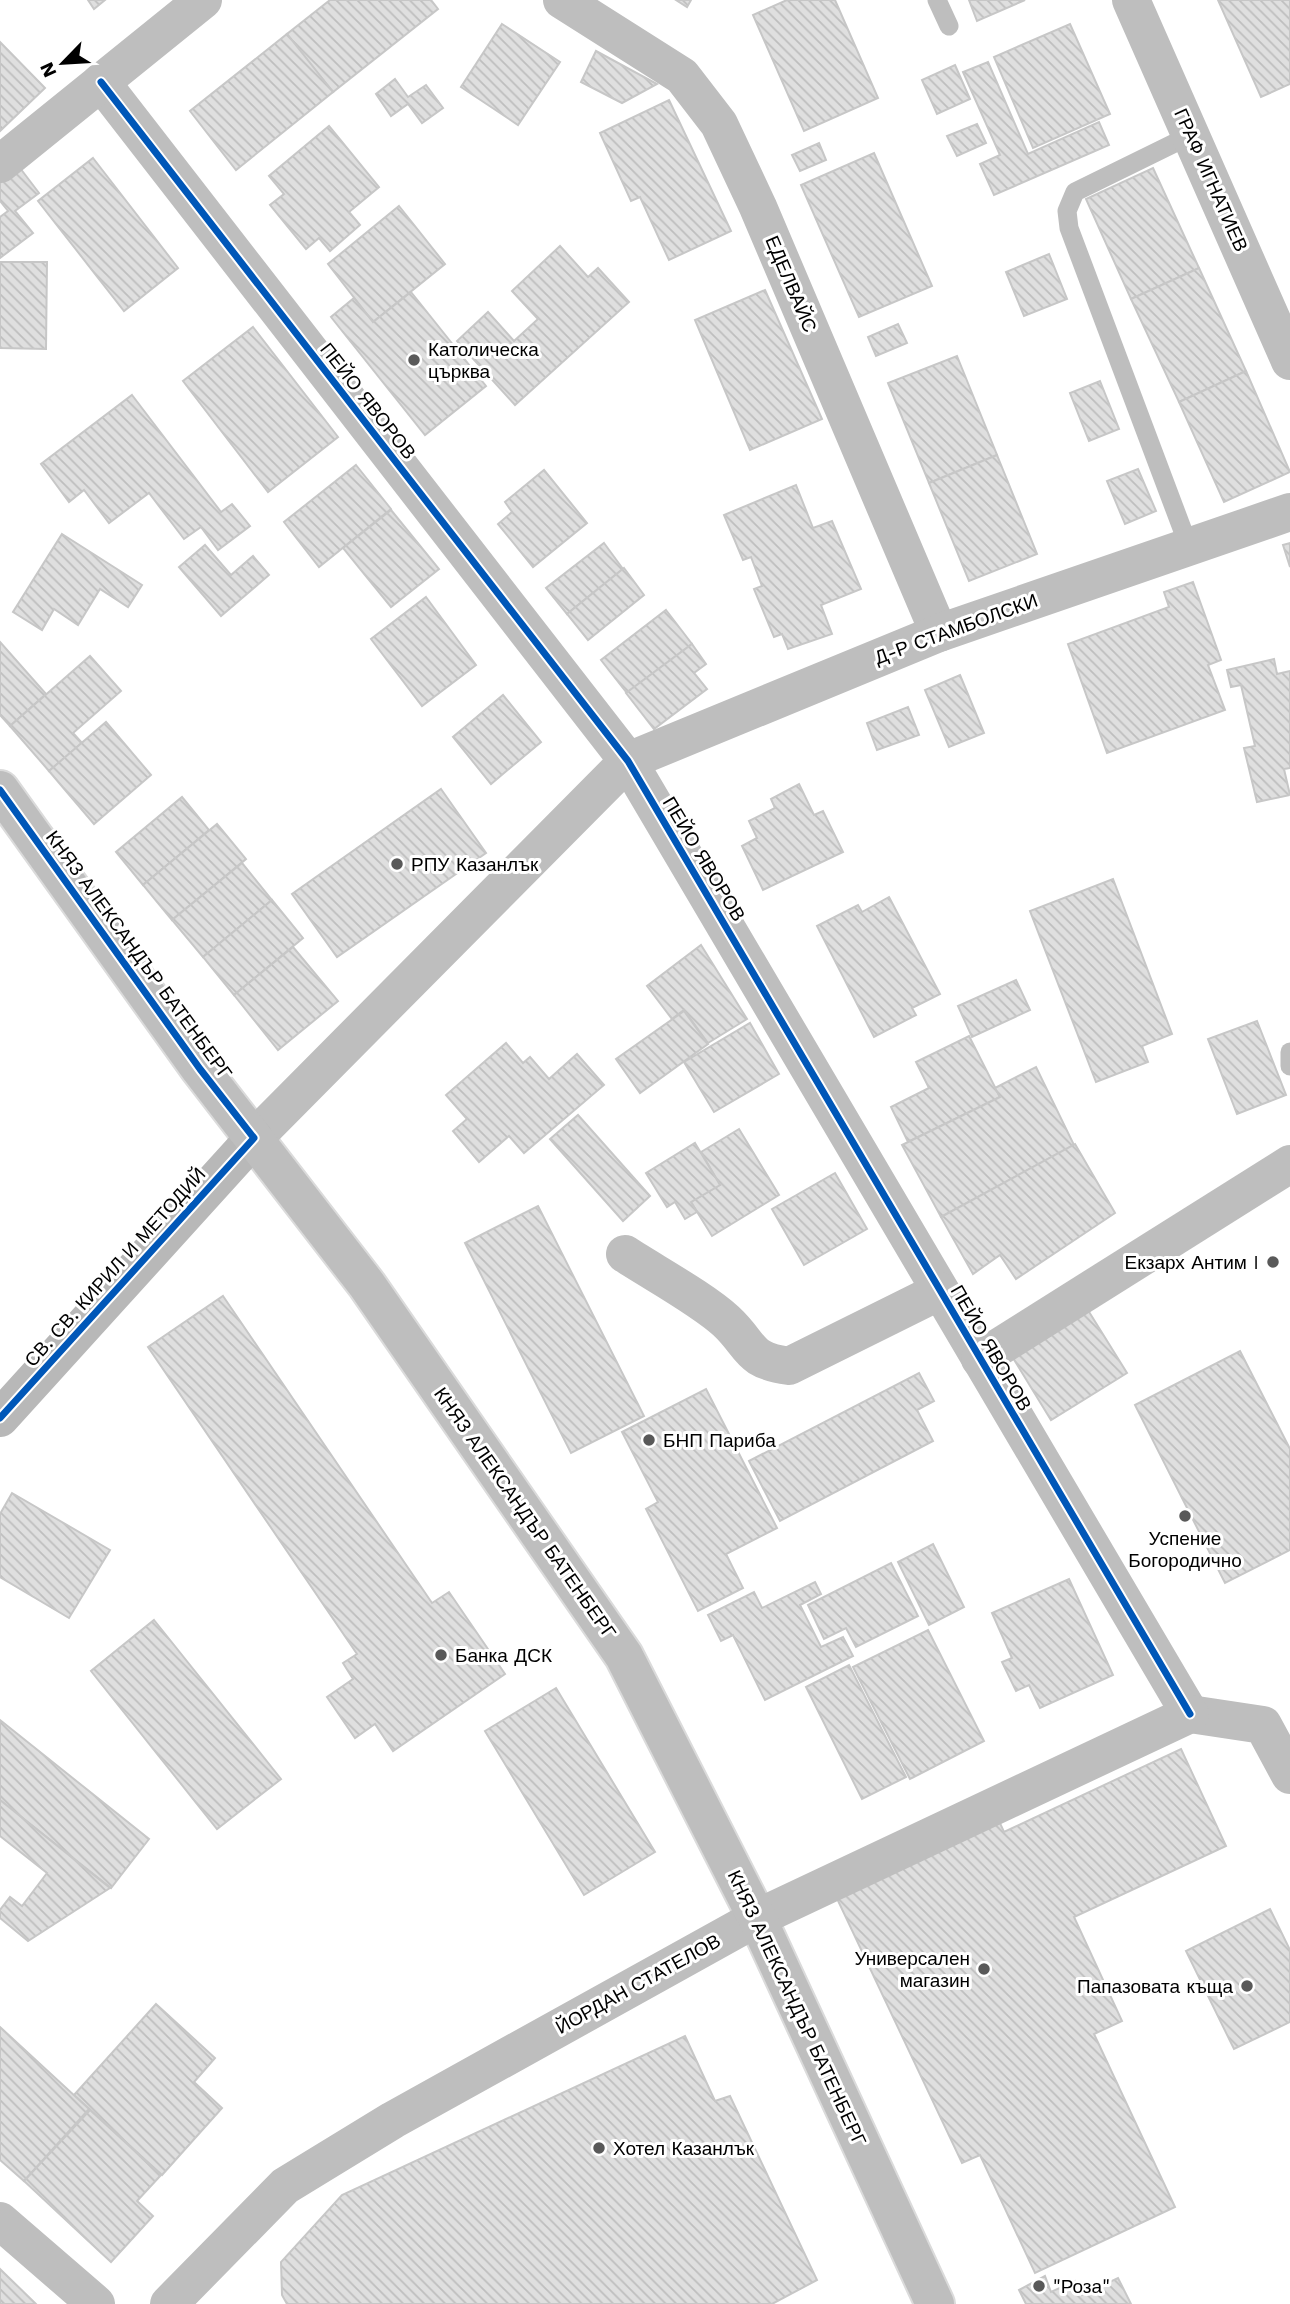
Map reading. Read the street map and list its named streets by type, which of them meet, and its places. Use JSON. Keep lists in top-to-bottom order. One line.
{"streets":{"main road":["СВ. СВ. КИРИЛ И МЕТОДИЙ"],"street":["ГРАФ ИГНАТИЕВ","ЕДЕЛВАЙС","ПЕЙО ЯВОРОВ","Д-Р СТАМБОЛСКИ","КНЯЗ АЛЕКСАНДЪР БАТЕНБЕРГ","ЙОРДАН СТАТЕЛОВ"]},"crossings":[["ЕДЕЛВАЙС","Д-Р СТАМБОЛСКИ"],["ПЕЙО ЯВОРОВ","Д-Р СТАМБОЛСКИ"],["ПЕЙО ЯВОРОВ","СВ. СВ. КИРИЛ И МЕТОДИЙ"],["ПЕЙО ЯВОРОВ","ЙОРДАН СТАТЕЛОВ"],["Д-Р СТАМБОЛСКИ","СВ. СВ. КИРИЛ И МЕТОДИЙ"],["КНЯЗ АЛЕКСАНДЪР БАТЕНБЕРГ","СВ. СВ. КИРИЛ И МЕТОДИЙ"],["КНЯЗ АЛЕКСАНДЪР БАТЕНБЕРГ","ЙОРДАН СТАТЕЛОВ"]],"places":["Католическа църква","РПУ Казанлък","Екзарх Антим I","БНП Париба","Успение Богородично","Банка ДСК","Универсален магазин","Папазовата къща","Хотел Казанлък","\"Роза\""],"north":"bottom left"}
